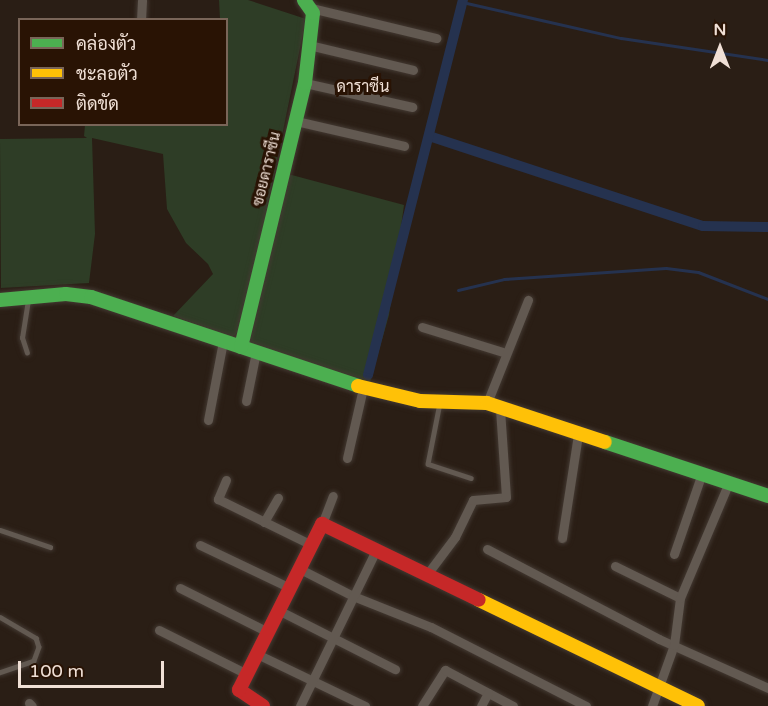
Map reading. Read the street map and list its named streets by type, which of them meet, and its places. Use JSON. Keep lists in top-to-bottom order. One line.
{"streets":{"street":["ซอยดาราซีน"]},"districts":["ดาราซีน"],"legend":["คล่องตัว","ชะลอตัว","ติดขัด"],"scale_bar":"100 m","north":"top"}
